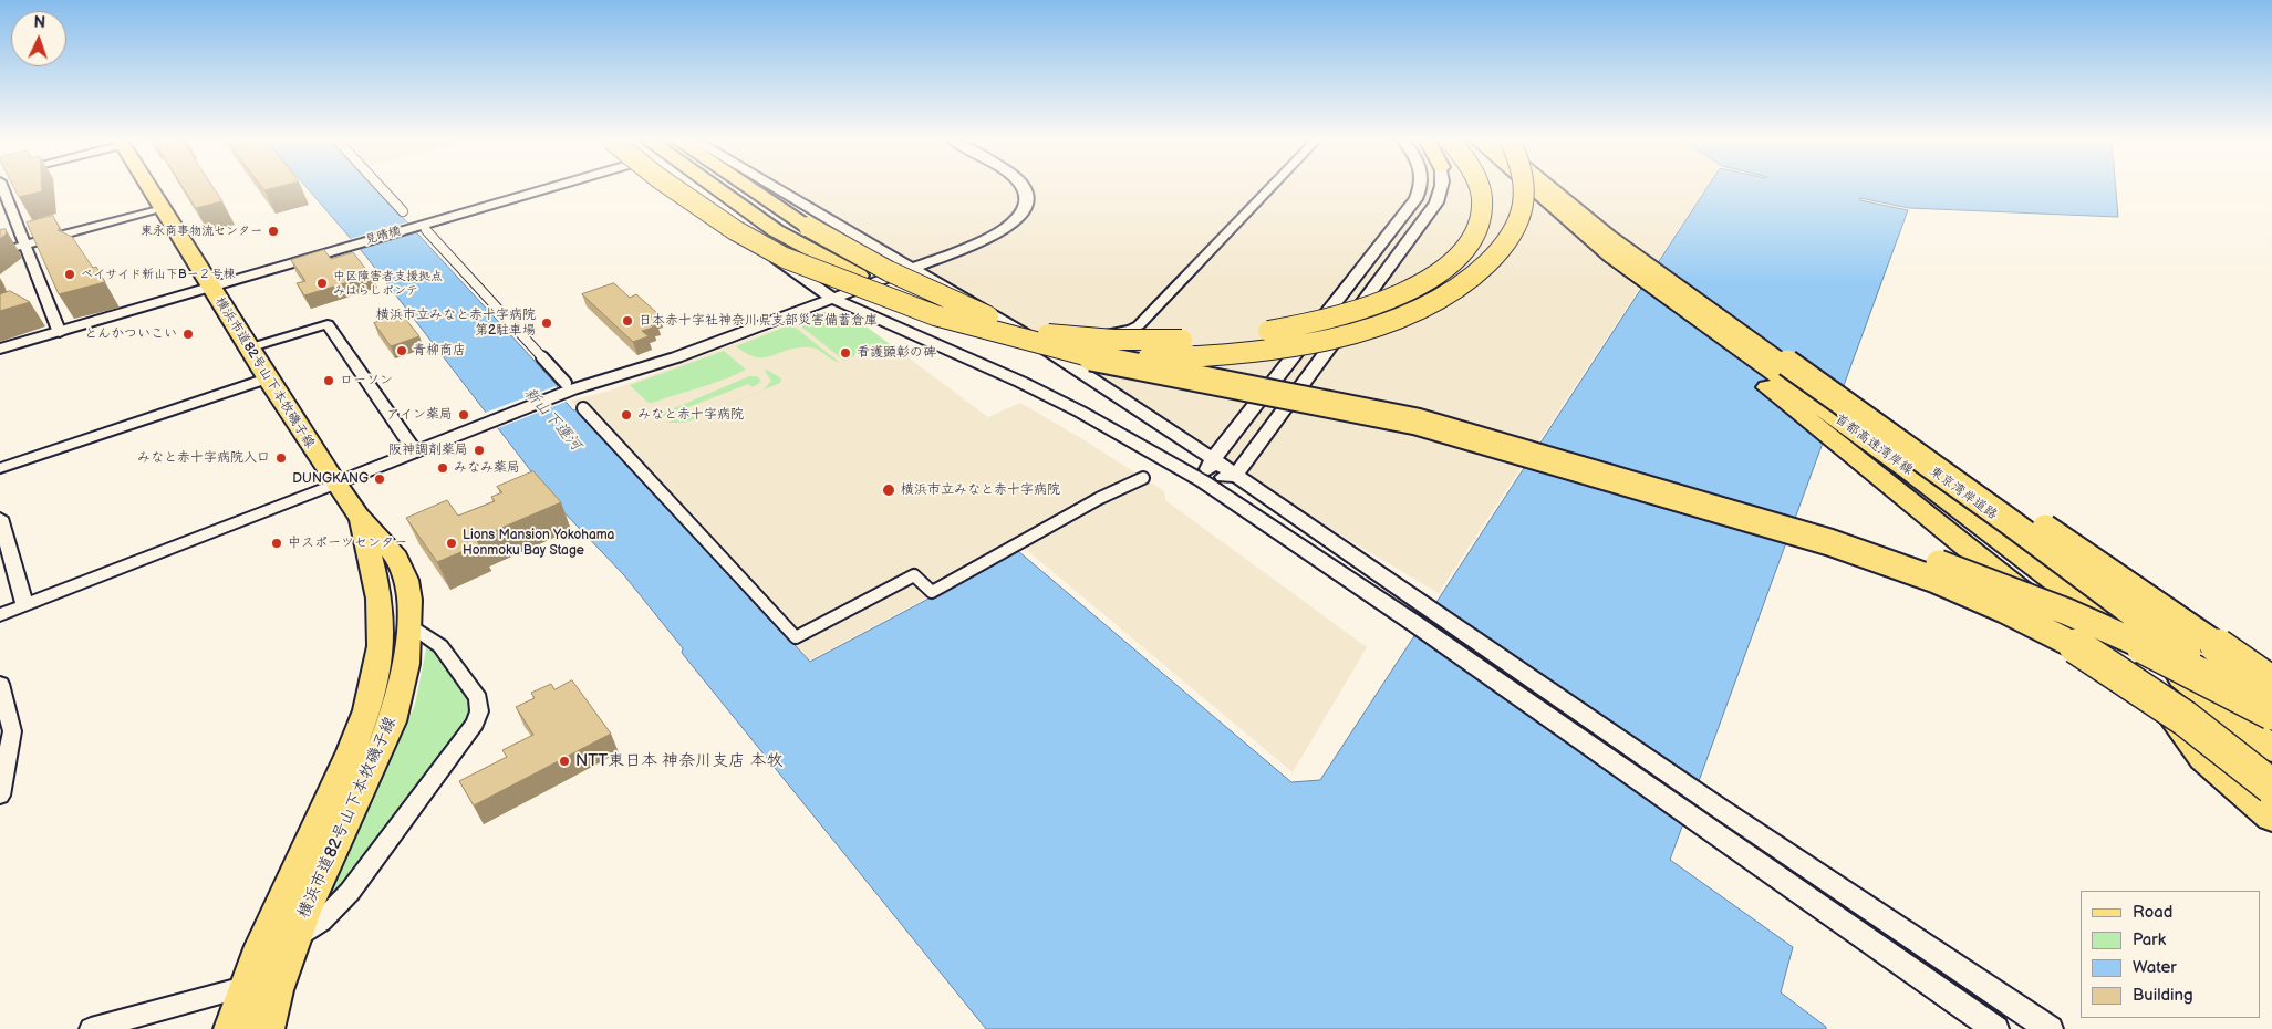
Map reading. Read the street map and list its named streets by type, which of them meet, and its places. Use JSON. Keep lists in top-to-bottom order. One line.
{"streets":{"highway":["首都高速湾岸線","東京湾岸道路"],"main road":["横浜市道82号山下本牧磯子線"],"street":["見晴橋"]},"crossings":[["見晴橋","横浜市道82号山下本牧磯子線"],["首都高速湾岸線","東京湾岸道路"]],"water":["新山下運河"],"places":["東永商事物流センター","ベイサイド新山下Bー２号棟","中区障害者支援拠点 みはらしポンテ","日本赤十字社神奈川県支部災害備蓄倉庫","横浜市立みなと赤十字病院 第2駐車場","とんかついこい","青柳商店","看護顕彰の碑","ローソン","アイン薬局","みなと赤十字病院","阪神調剤薬局","みなと赤十字病院入口","みなみ薬局","DUNGKANG","横浜市立みなと赤十字病院","中スポーツセンター","Lions Mansion Yokohama Honmoku Bay Stage","NTT東日本 神奈川支店 本牧"],"legend":["Road","Park","Water","Building"],"north":"top"}
